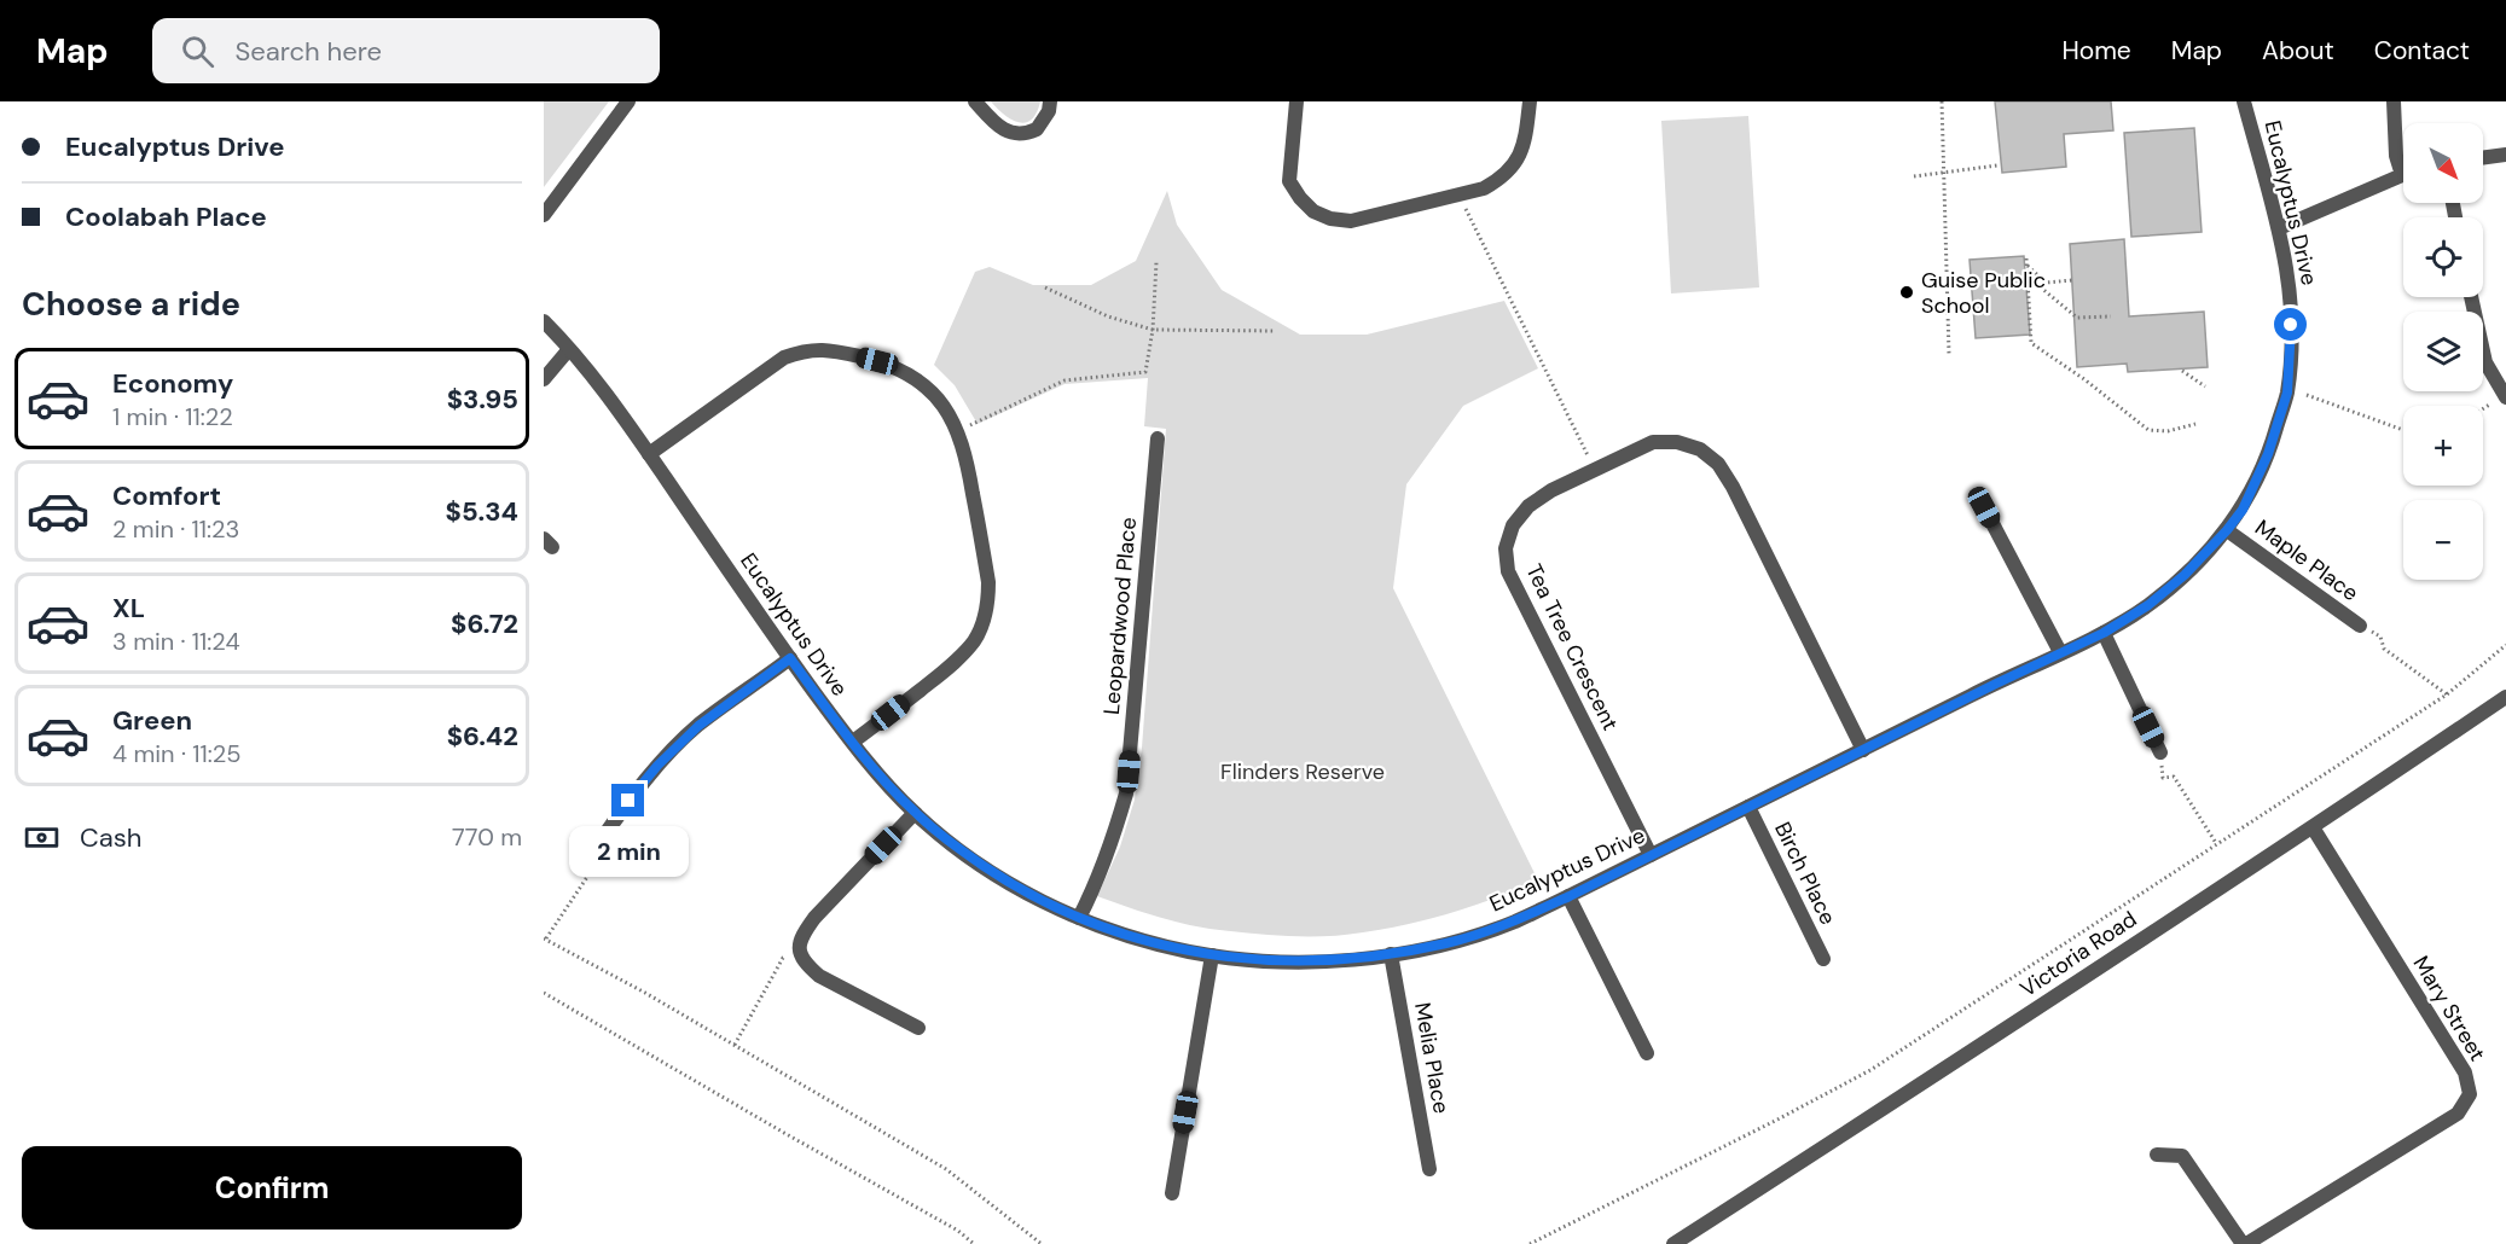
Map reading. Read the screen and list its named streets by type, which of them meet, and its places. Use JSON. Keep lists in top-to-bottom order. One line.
{"streets":{"street":["Eucalyptus Drive","Maple Place","Leopardwood Place","Tea Tree Crescent","Birch Place","Victoria Road","Mary Street","Melia Place"]},"crossings":[["Eucalyptus Drive","Maple Place"],["Eucalyptus Drive","Leopardwood Place"],["Eucalyptus Drive","Tea Tree Crescent"],["Eucalyptus Drive","Birch Place"],["Eucalyptus Drive","Melia Place"],["Victoria Road","Mary Street"]],"parks":["Flinders Reserve"],"places":["Guise Public School"],"north":"bottom right","page":{"header":"Map","search":"Search here","nav":["Home","Map","About","Contact"],"banner":["Eucalyptus Drive","Coolabah Place"],"map_buttons":["+","−"],"heading":"Choose a ride","list":[{"name":"Economy","note":"1 min · 11:22","value":"$3.95"},{"name":"Comfort","note":"2 min · 11:23","value":"$5.34"},{"name":"XL","note":"3 min · 11:24","value":"$6.72"},{"name":"Green","note":"4 min · 11:25","value":"$6.42"}],"pay":["Cash","770 m"],"bubble":"2 min","buttons":"Confirm"}}
